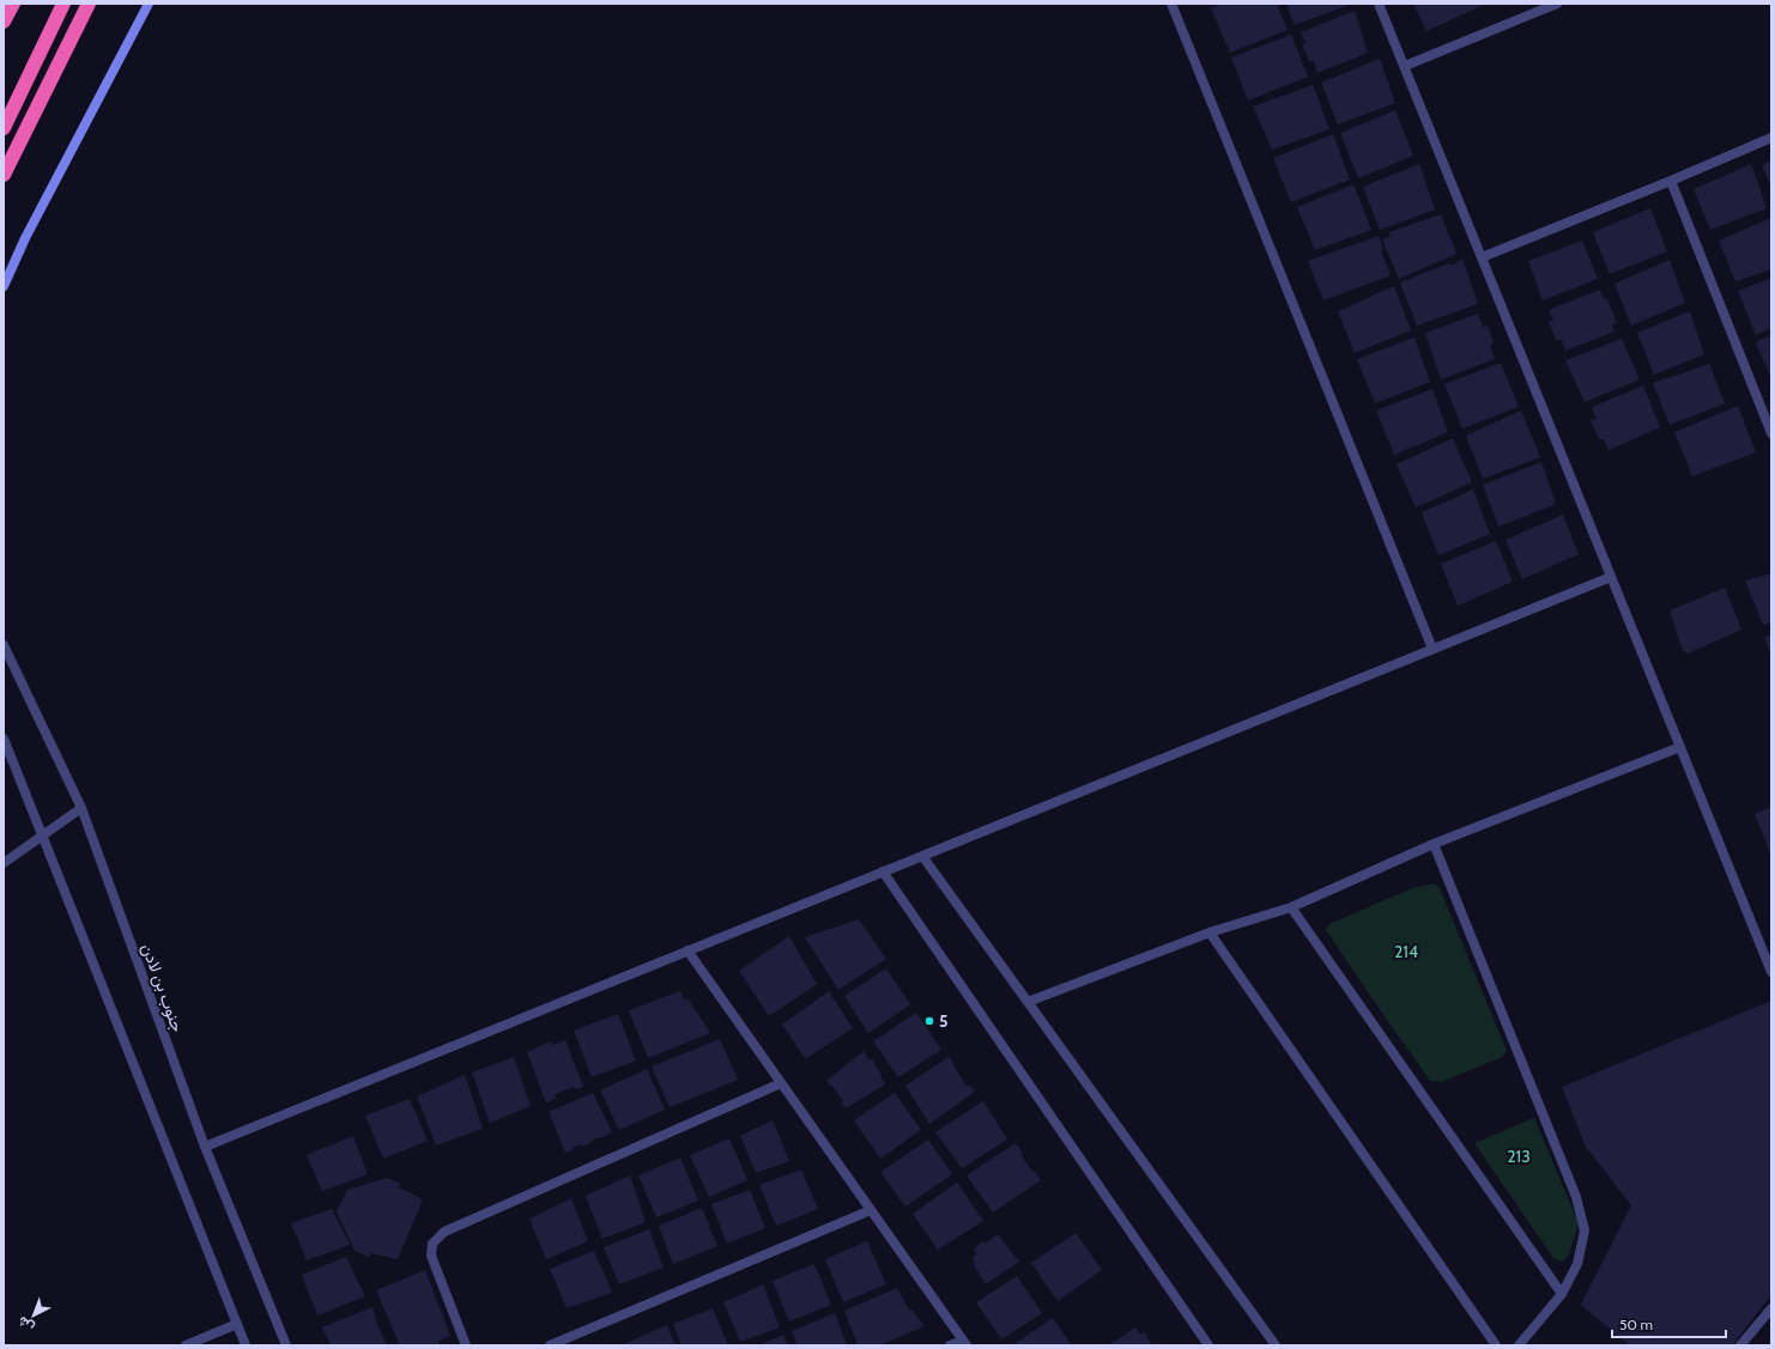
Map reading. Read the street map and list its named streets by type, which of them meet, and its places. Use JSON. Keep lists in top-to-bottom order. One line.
{"streets":{"street":["جنوب بن لادن"]},"parks":["214","213"],"places":["5"],"scale_bar":"50 m","north":"bottom left"}
